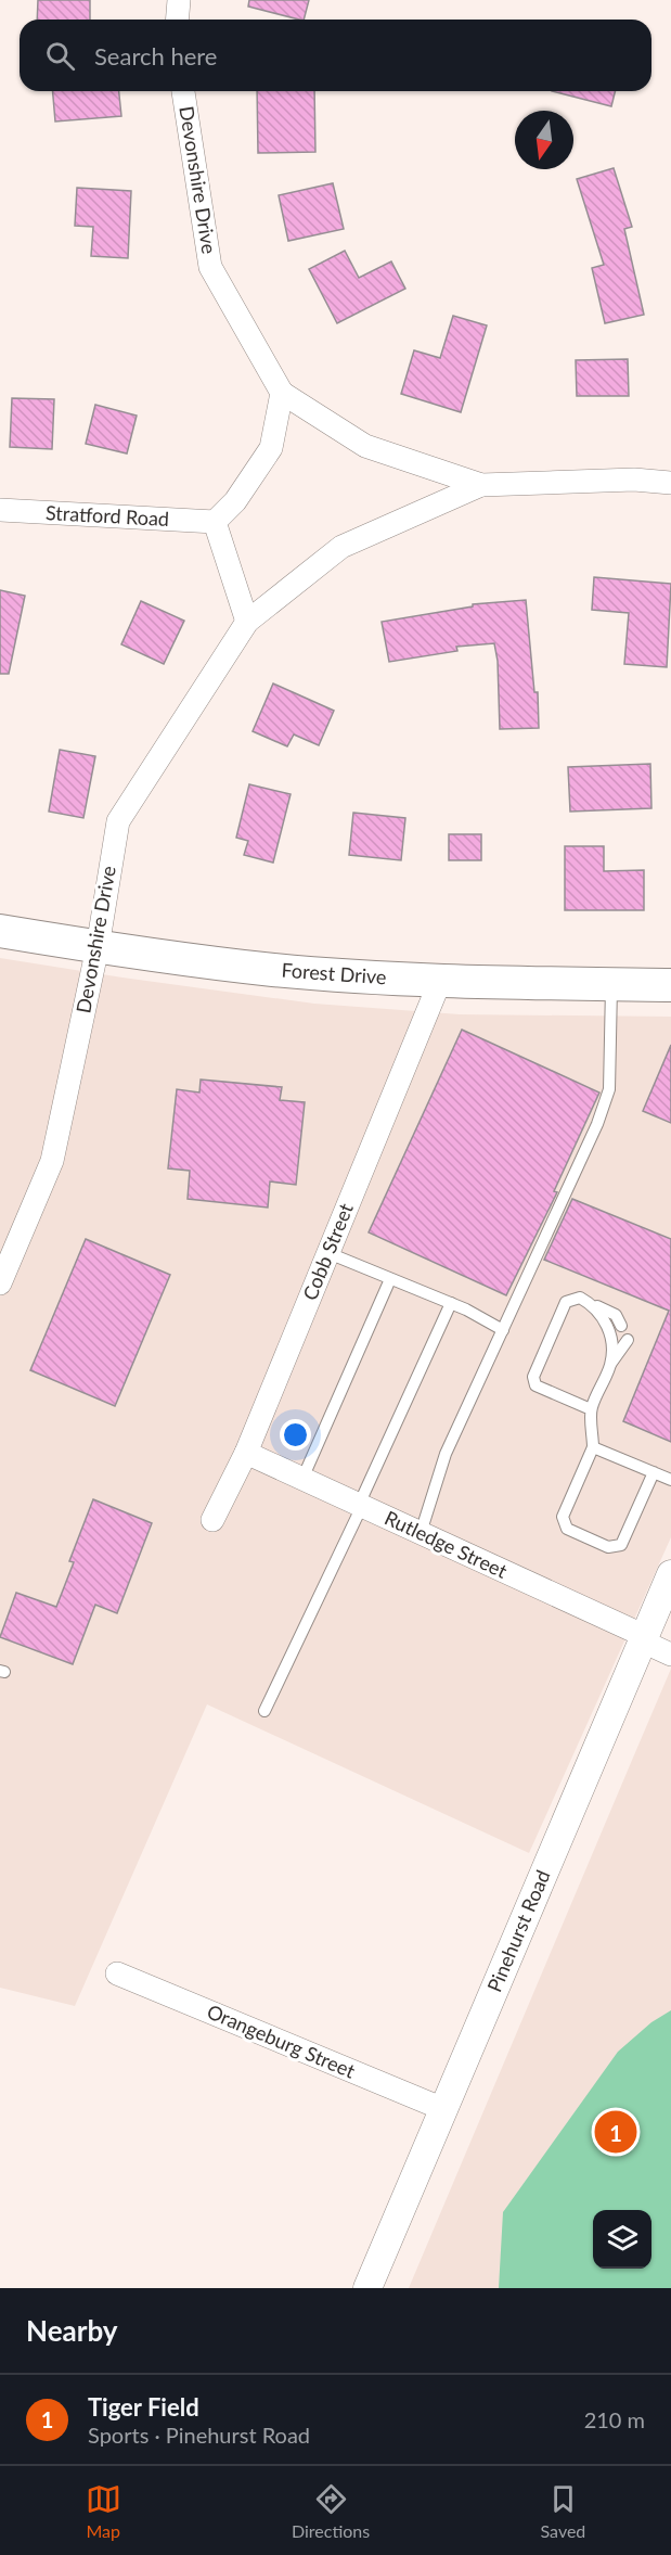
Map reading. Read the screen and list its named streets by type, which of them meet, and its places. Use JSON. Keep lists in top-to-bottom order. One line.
{"streets":{"main road":["Forest Drive"],"street":["Devonshire Drive","Stratford Road","Cobb Street","Rutledge Street","Pinehurst Road","Orangeburg Street"]},"crossings":[["Devonshire Drive","Forest Drive"],["Forest Drive","Cobb Street"],["Cobb Street","Rutledge Street"],["Rutledge Street","Pinehurst Road"],["Pinehurst Road","Orangeburg Street"]],"north":"bottom","page":{"search":"Search here","pins":"1","heading":"Nearby","list":[{"mark":"1","name":"Tiger Field","note":"Sports · Pinehurst Road","value":"210 m"}],"nav":["Map","Directions","Saved"]}}
